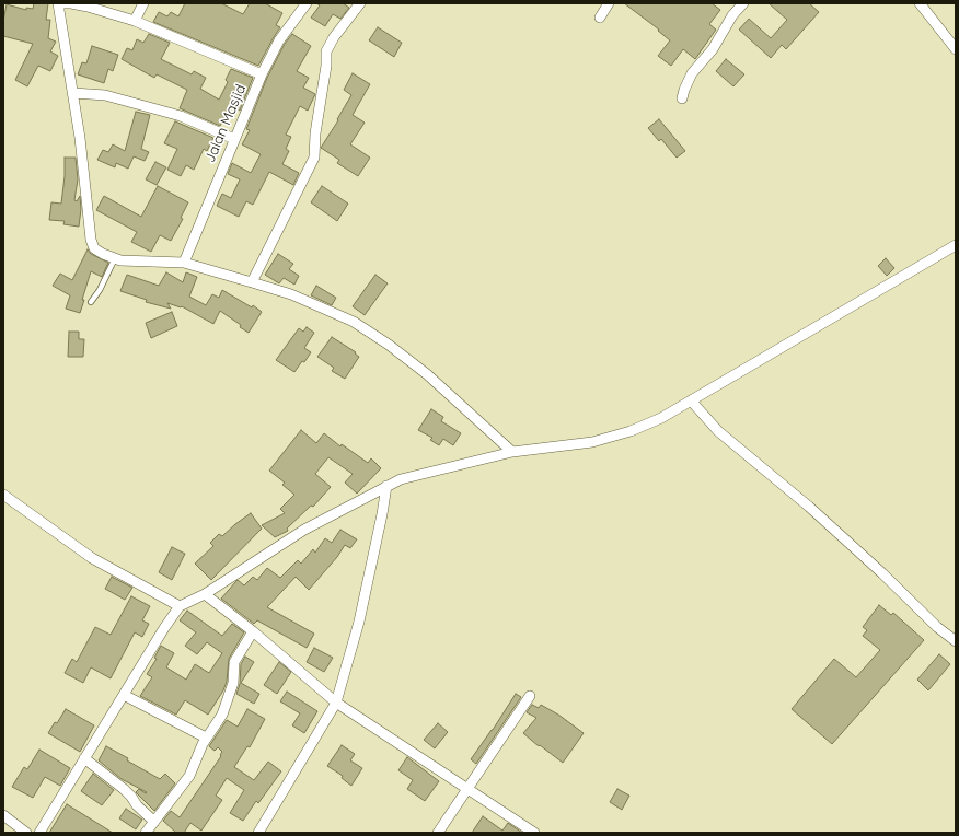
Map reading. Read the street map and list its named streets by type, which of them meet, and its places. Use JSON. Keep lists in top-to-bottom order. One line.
{"streets":{"street":["Jalan Masjid"]}}
